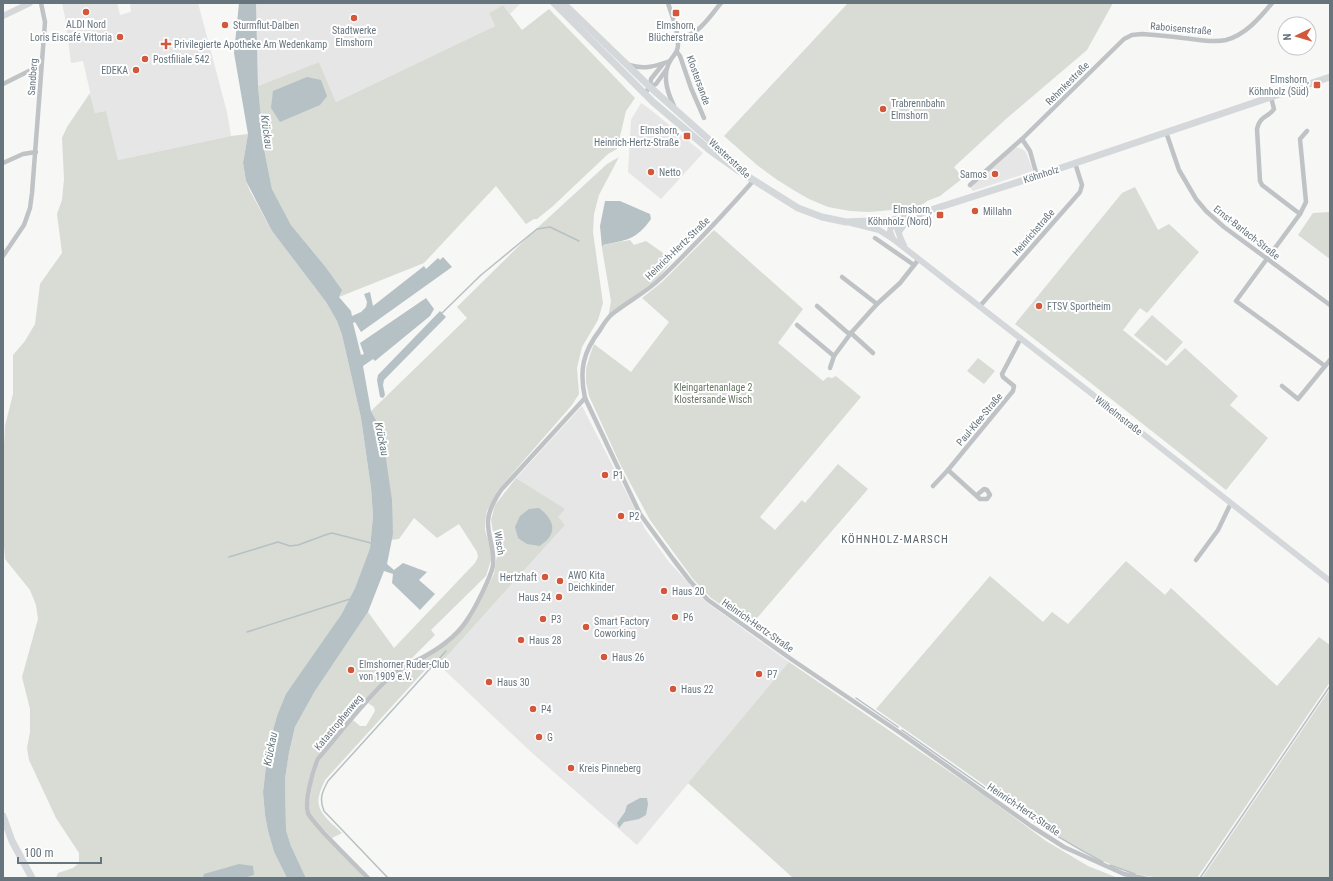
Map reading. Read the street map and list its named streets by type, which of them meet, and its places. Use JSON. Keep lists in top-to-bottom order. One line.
{"streets":{"main road":["Westerstraße","Köhnholz","Wilhelmstraße"],"street":["Raboisenstraße","Sandberg","Klostersande","Rehmkestraße","Heinrichstraße","Ernst-Barlach-Straße","Heinrich-Hertz-Straße","Paul-Klee-Straße","Wisch","Katastrophenweg"]},"crossings":[["Raboisenstraße","Rehmkestraße"],["Westerstraße","Köhnholz"],["Westerstraße","Heinrich-Hertz-Straße"],["Köhnholz","Heinrichstraße"],["Köhnholz","Ernst-Barlach-Straße"],["Köhnholz","Heinrich-Hertz-Straße"],["Köhnholz","Wilhelmstraße"],["Heinrichstraße","Wilhelmstraße"],["Heinrich-Hertz-Straße","Wisch"],["Wilhelmstraße","Paul-Klee-Straße"],["Wisch","Katastrophenweg"]],"districts":["KÖHNHOLZ-MARSCH"],"water":["Krückau"],"parks":["Kleingartenanlage 2 Klostersande Wisch"],"places":{"other":["ALDI Nord","Stadtwerke Elmshorn","Sturmflut-Dalben","Loris Eiscafé Vittoria","Postfiliale 542","EDEKA","Trabrennbahn Elmshorn","Netto","Samos","Millahn","FTSV Sportheim","P1","P2","Hertzhaft","AWO Kita Deichkinder","Haus 20","Haus 24","P6","P3","Smart Factory Coworking","Haus 28","Haus 26","Elmshorner Ruder-Club von 1909 e.V.","P7","Haus 30","Haus 22","P4","G","Kreis Pinneberg"],"transit":["Elmshorn, Blücherstraße","Elmshorn, Köhnholz (Süd)","Elmshorn, Heinrich-Hertz-Straße","Elmshorn, Köhnholz (Nord)"],"health":["Privilegierte Apotheke Am Wedenkamp"]},"scale_bar":"100 m","north":"left"}
